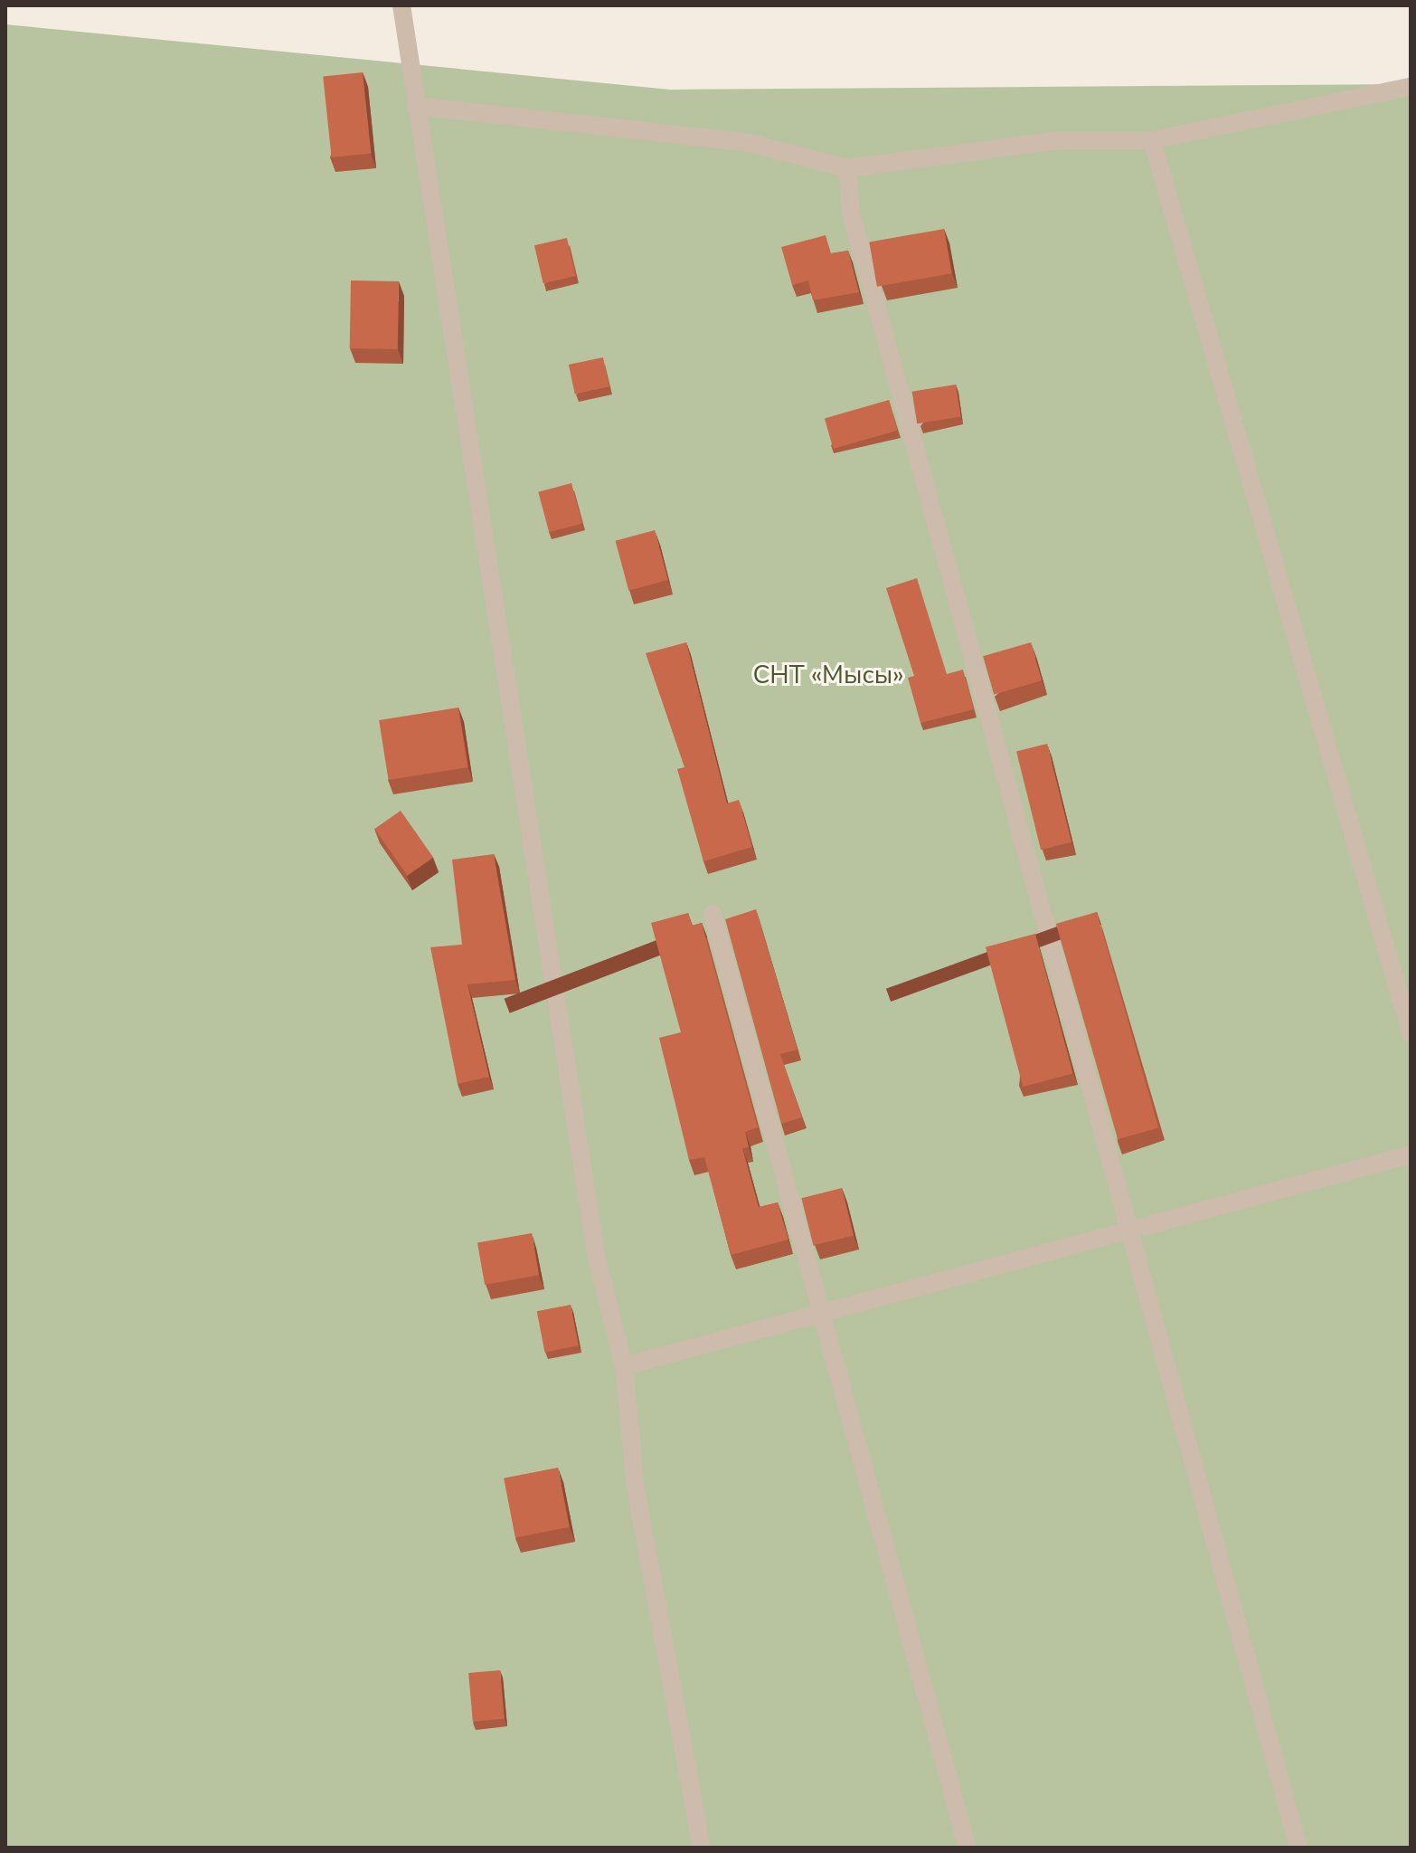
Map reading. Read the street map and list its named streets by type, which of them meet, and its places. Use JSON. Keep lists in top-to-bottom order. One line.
{"parks":["СНТ «Мысы»"]}
